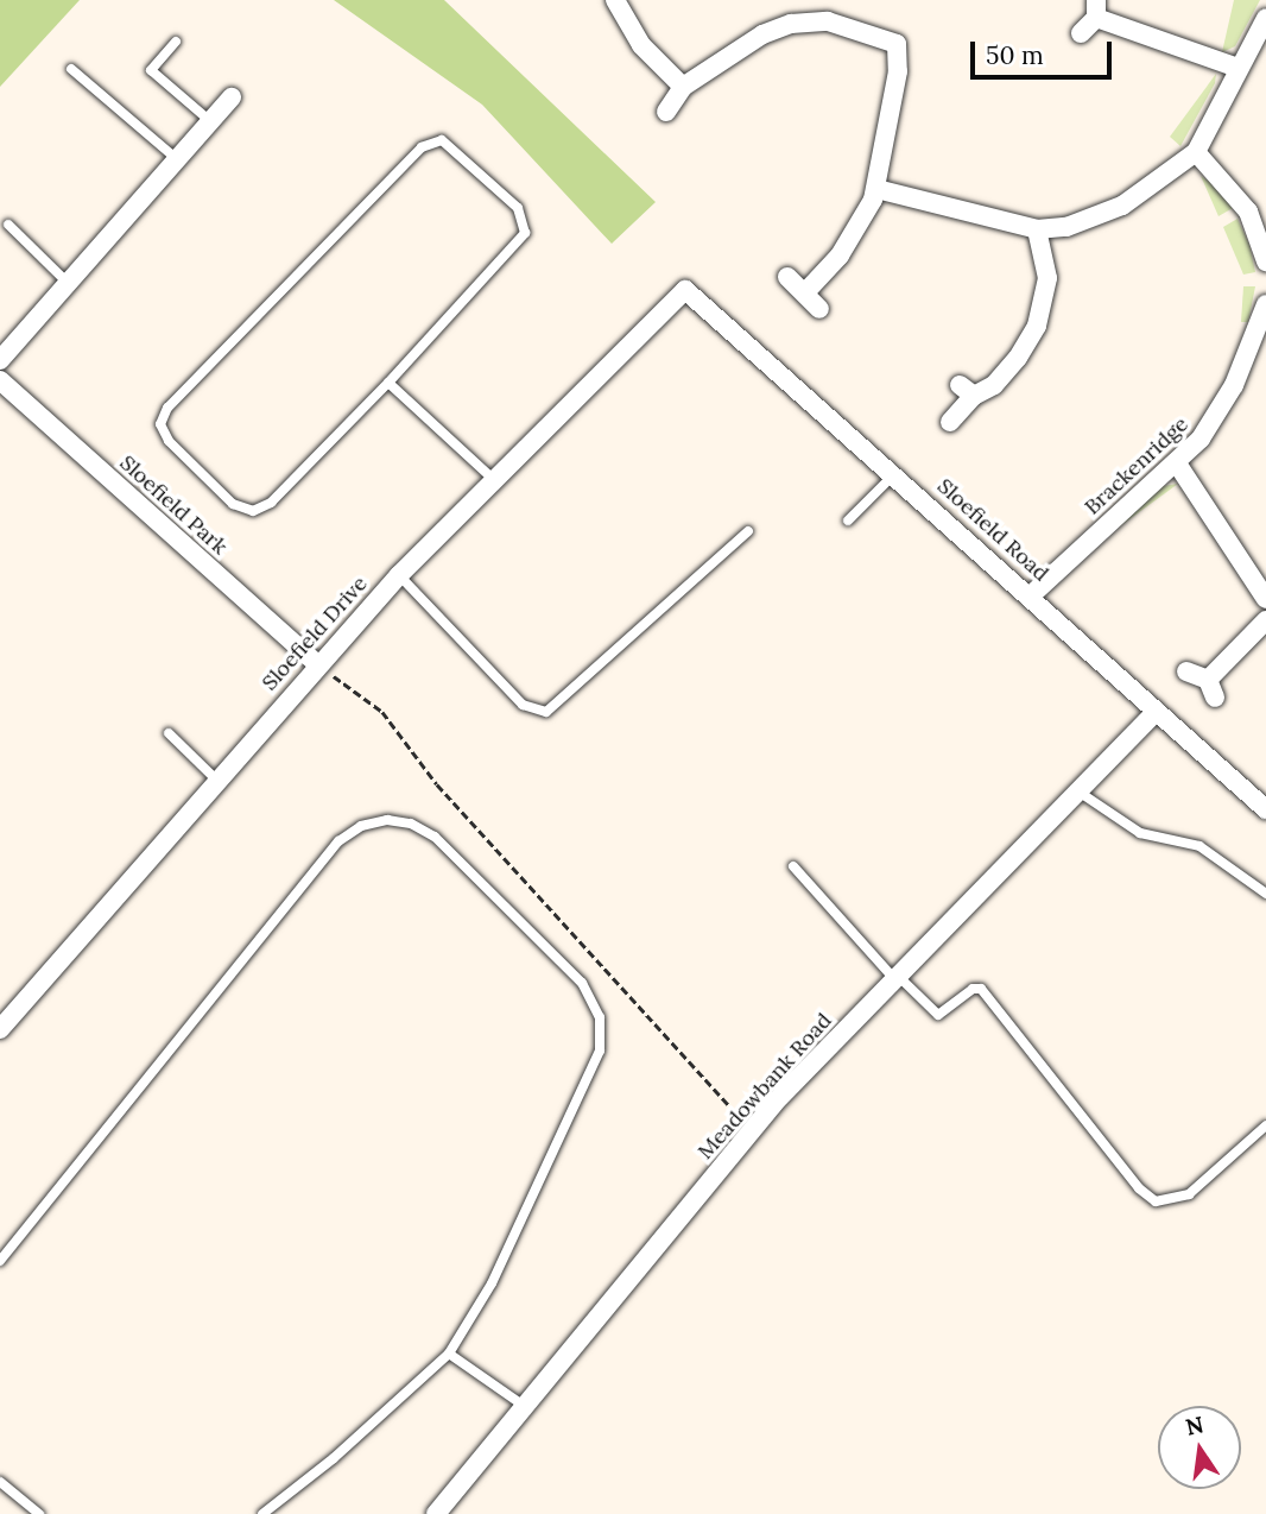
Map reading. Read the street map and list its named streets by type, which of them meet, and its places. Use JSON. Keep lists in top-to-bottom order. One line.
{"streets":{"street":["Brackenridge","Sloefield Park","Sloefield Road","Sloefield Drive","Meadowbank Road"]},"crossings":[["Brackenridge","Sloefield Road"],["Sloefield Park","Sloefield Drive"],["Sloefield Road","Sloefield Drive"],["Sloefield Road","Meadowbank Road"]],"scale_bar":"50 m","north":"top"}
